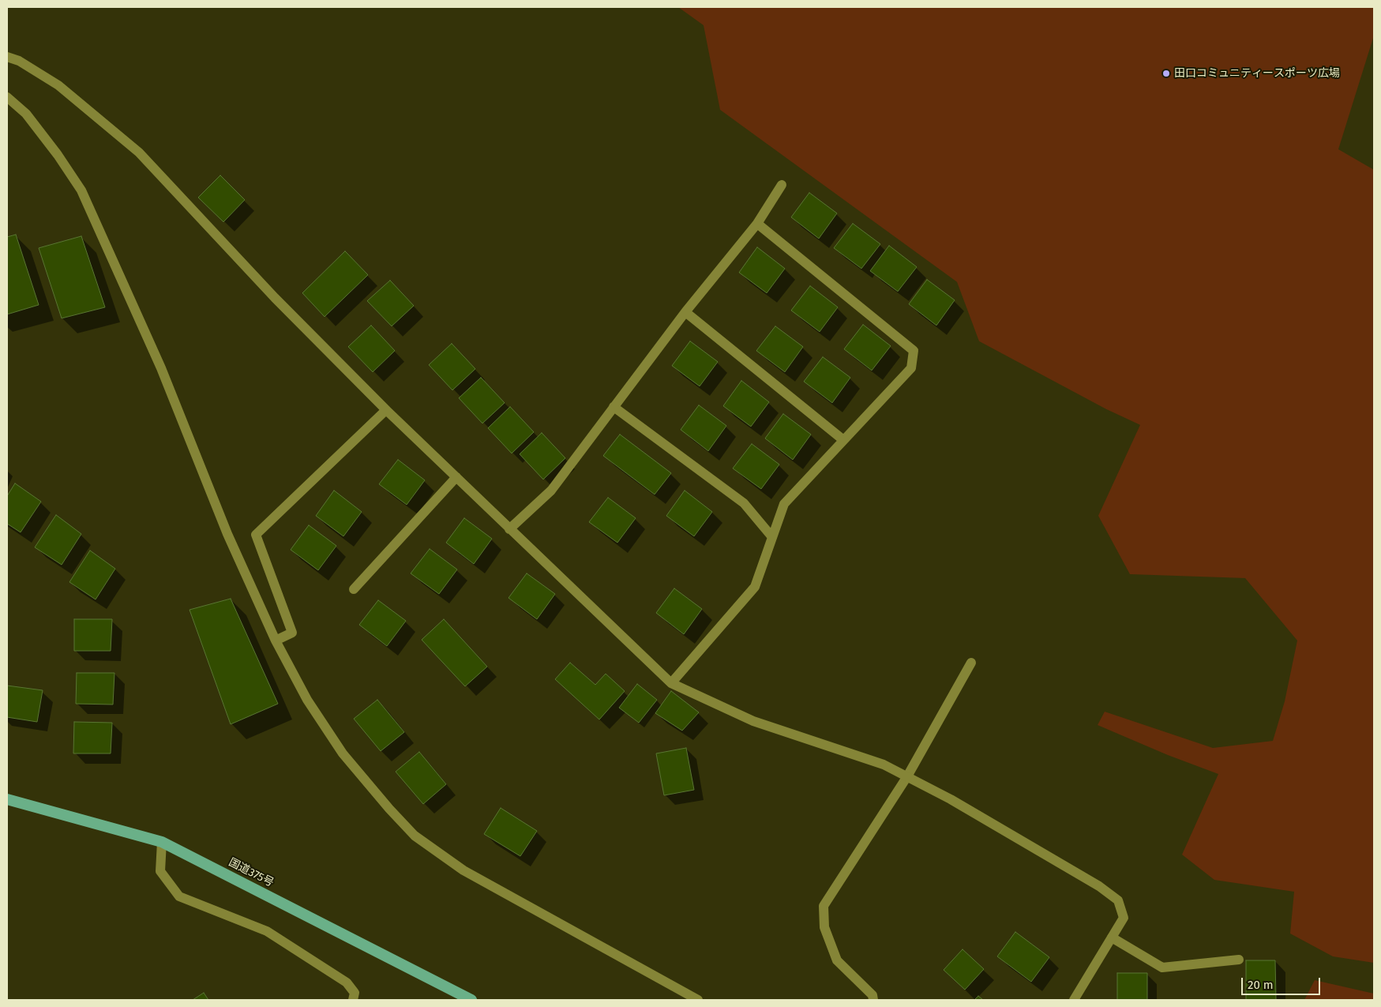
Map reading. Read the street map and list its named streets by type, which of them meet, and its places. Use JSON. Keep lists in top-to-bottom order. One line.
{"streets":{"highway":["国道375号"]},"places":["田口コミュニティースポーツ広場"],"scale_bar":"20 m"}
